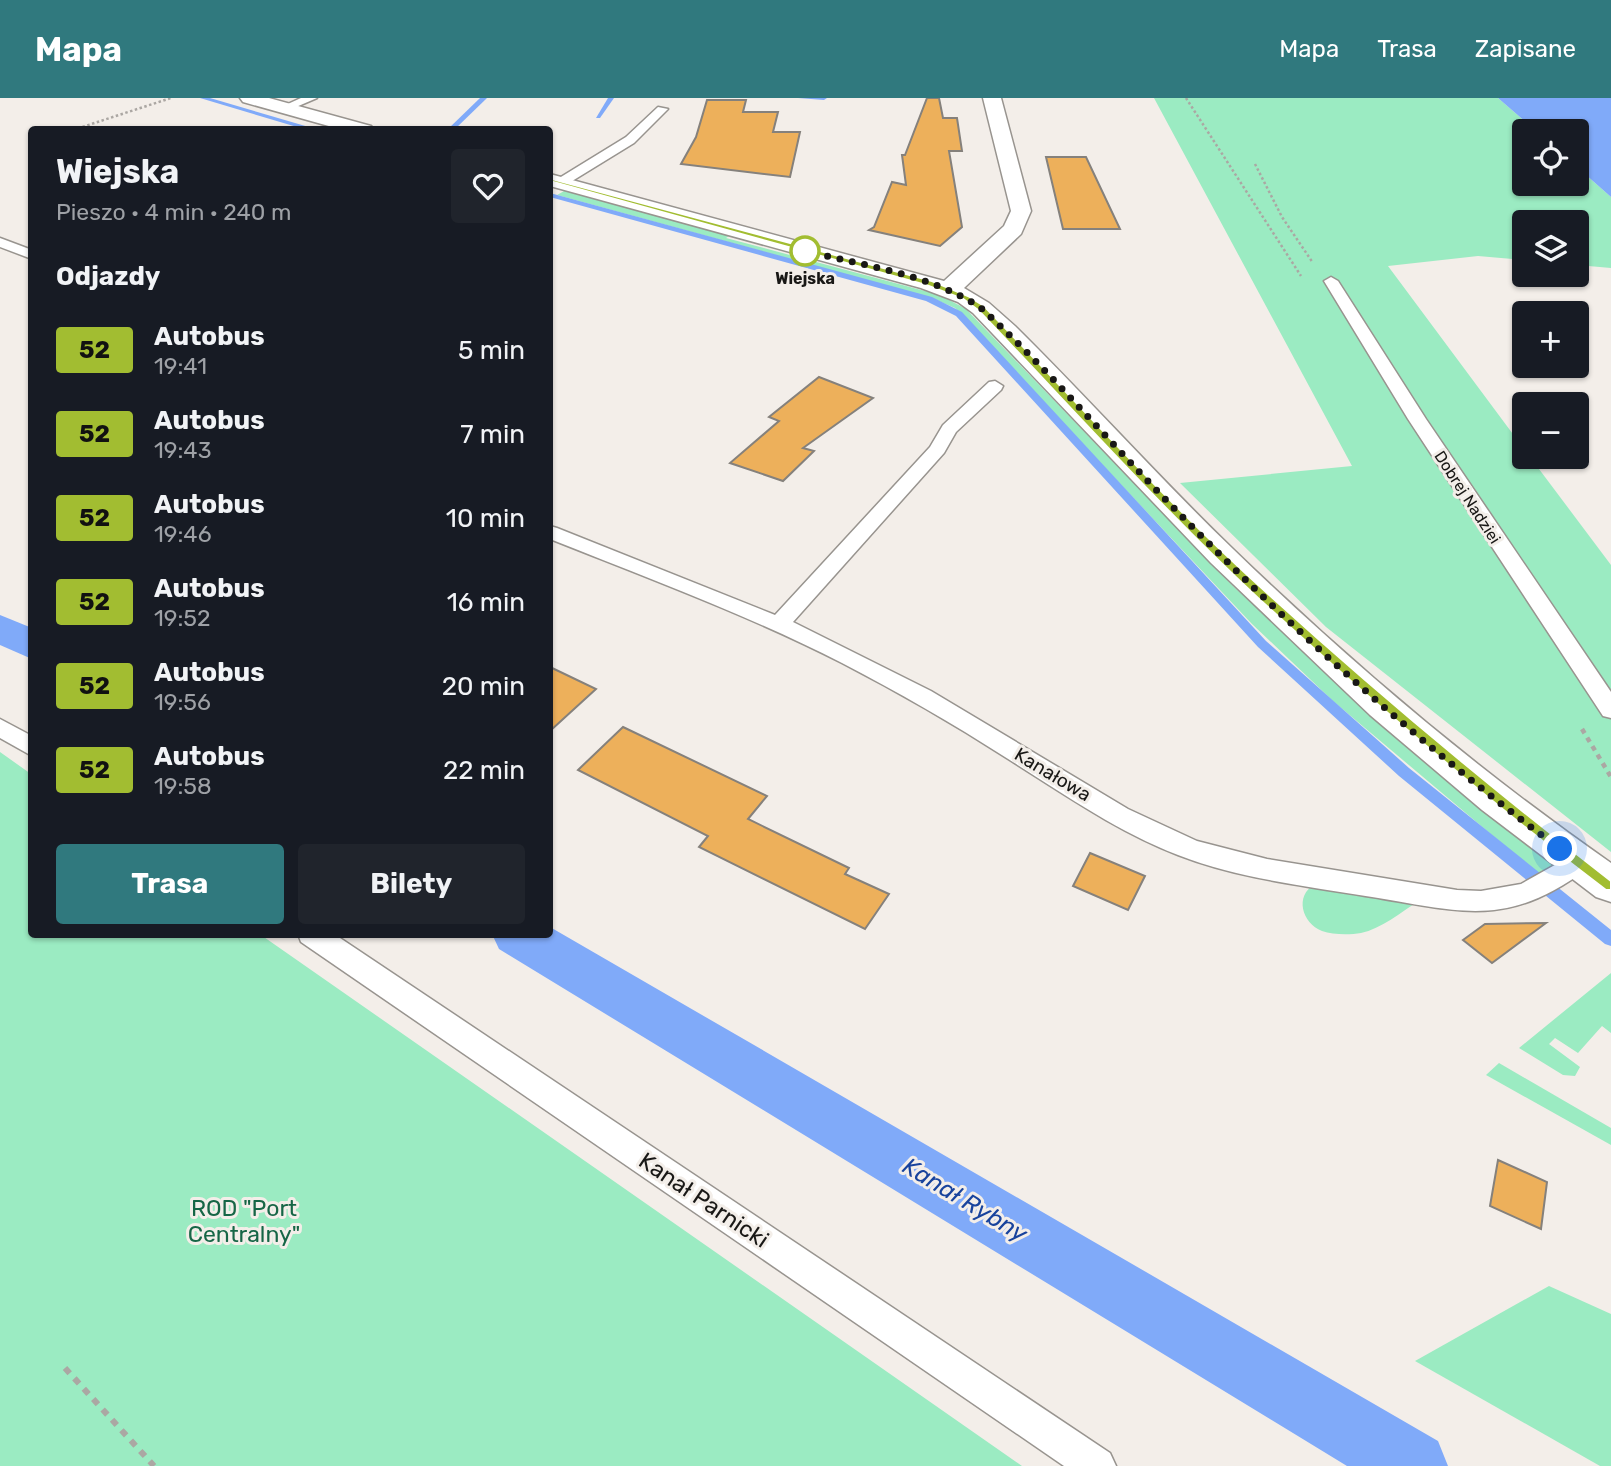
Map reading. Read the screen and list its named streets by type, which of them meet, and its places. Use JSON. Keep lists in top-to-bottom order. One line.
{"streets":{"lane":["Dobrej Nadziei","Kanałowa","Kanał Parnicki"]},"water":["Kanał Rybny"],"parks":["ROD \"Port Centralny\""],"places":["Wiejska"],"lines":["bus line 52"],"page":{"header":"Mapa","nav":["Mapa","Trasa","Zapisane"],"map_buttons":["+","−"],"heading":[["Wiejska","Pieszo · 4 min · 240 m"],"Odjazdy"],"list":[{"mark":"52","name":"Autobus","note":"19:41","value":"5 min"},{"mark":"52","name":"Autobus","note":"19:43","value":"7 min"},{"mark":"52","name":"Autobus","note":"19:46","value":"10 min"},{"mark":"52","name":"Autobus","note":"19:52","value":"16 min"},{"mark":"52","name":"Autobus","note":"19:56","value":"20 min"},{"mark":"52","name":"Autobus","note":"19:58","value":"22 min"}],"buttons":["Trasa","Bilety"]}}
